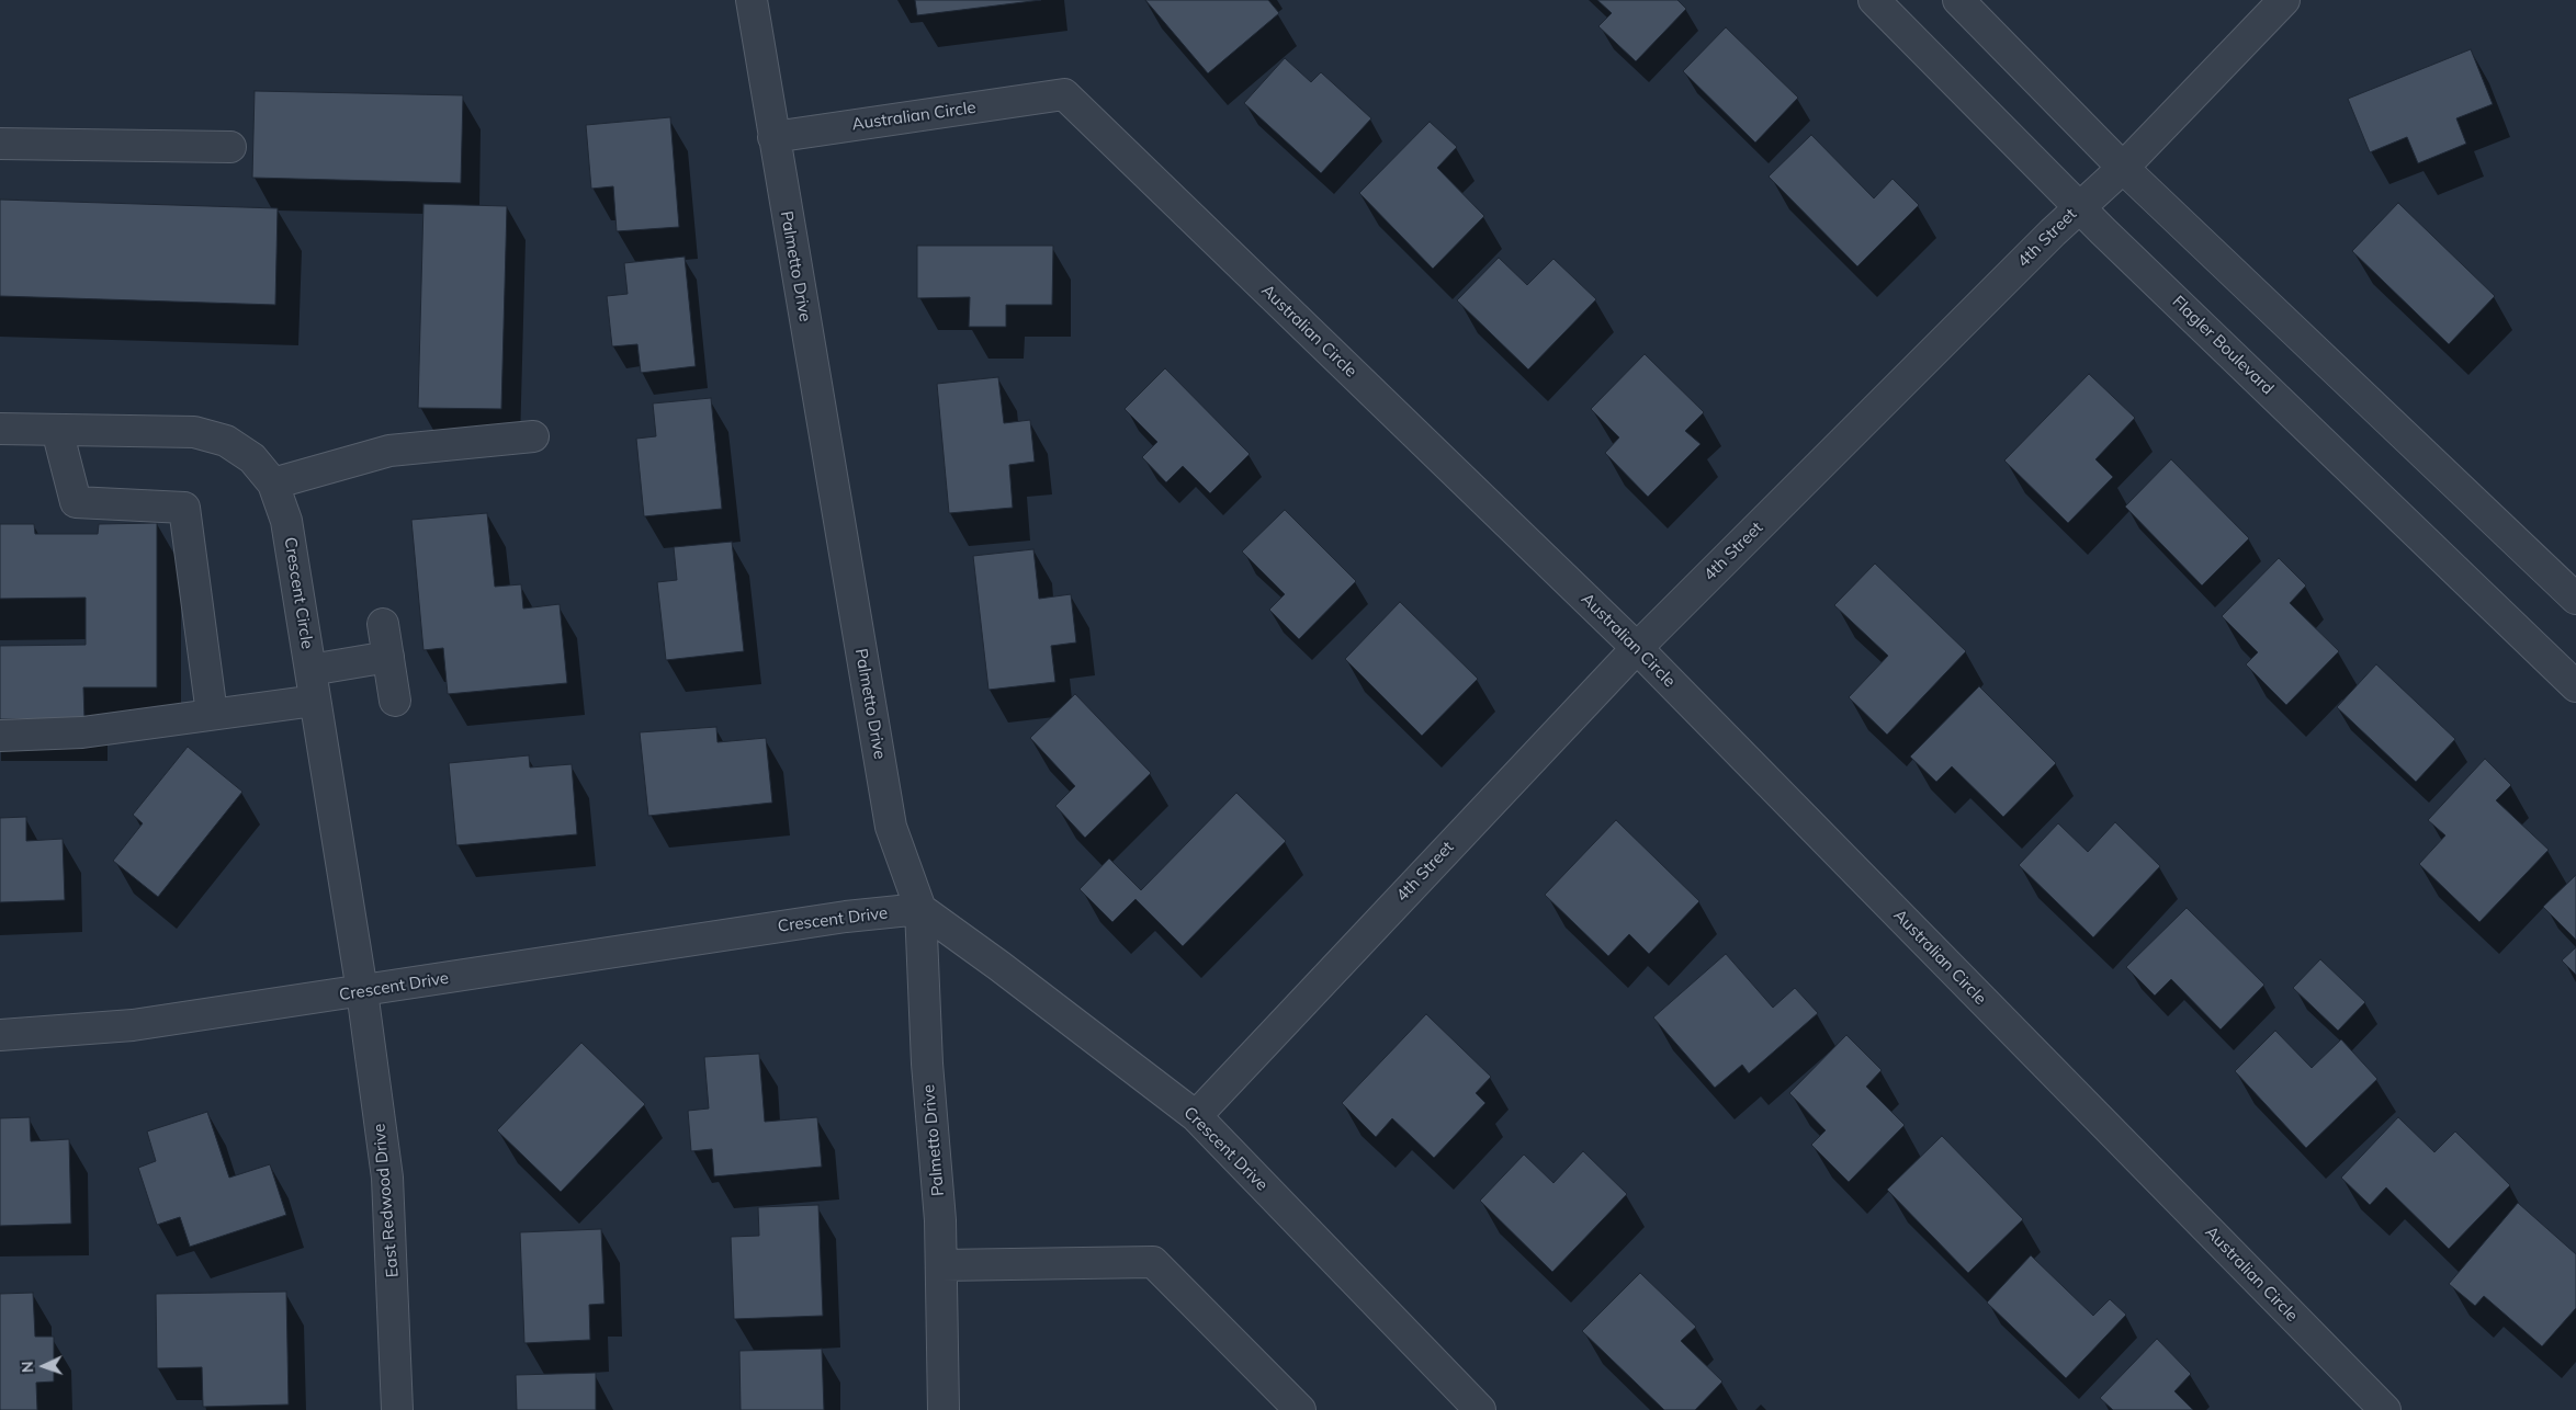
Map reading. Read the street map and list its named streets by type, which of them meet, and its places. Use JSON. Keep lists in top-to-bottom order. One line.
{"streets":{"street":["Australian Circle","4th Street","Palmetto Drive","Flagler Boulevard","Crescent Circle","Crescent Drive","East Redwood Drive"]},"crossings":[["Australian Circle","4th Street"],["Australian Circle","Palmetto Drive"],["4th Street","Flagler Boulevard"],["4th Street","Crescent Drive"],["Palmetto Drive","Crescent Drive"],["Crescent Circle","Crescent Drive"],["Crescent Circle","East Redwood Drive"],["Crescent Drive","East Redwood Drive"]],"north":"left"}
